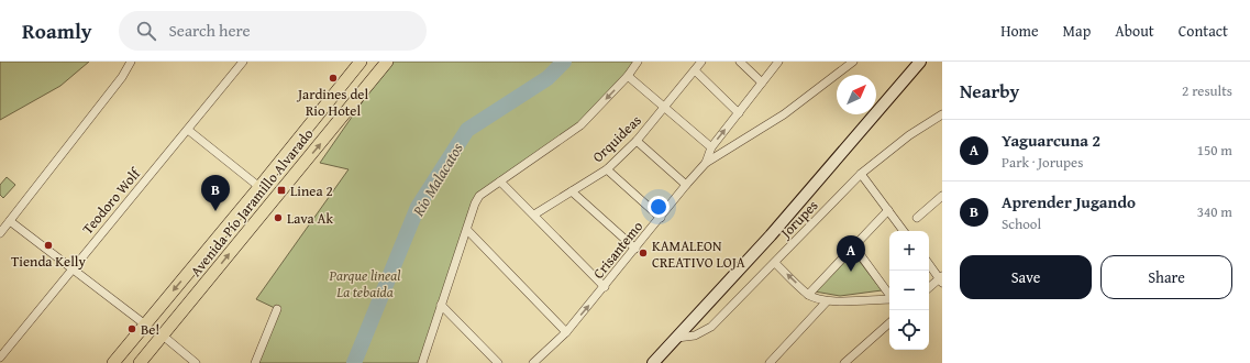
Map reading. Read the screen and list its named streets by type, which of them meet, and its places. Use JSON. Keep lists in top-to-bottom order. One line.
{"streets":{"main road":["Avenida Pío Jaramillo Alvarado"],"street":["Orquideas","Teodoro Wolf","Jorupes","Crisantemo"]},"water":["Rio Malacatos"],"parks":["Parque lineal La tebaida"],"places":{"other":["Jardines del Rio Hotel","Lava Ak","Tienda Kelly","KAMALEON CREATIVO LOJA","Be!"],"transit":["Linea 2"]},"north":"top right","page":{"header":"Roamly","search":"Search here","nav":["Home","Map","About","Contact"],"heading":["Nearby","2 results"],"list":[{"mark":"A","name":"Yaguarcuna 2","note":"Park · Jorupes","value":"150 m"},{"mark":"B","name":"Aprender Jugando","note":"School","value":"340 m"}],"pins":["B","A"],"map_buttons":["+","−"],"buttons":["Save","Share"]}}
